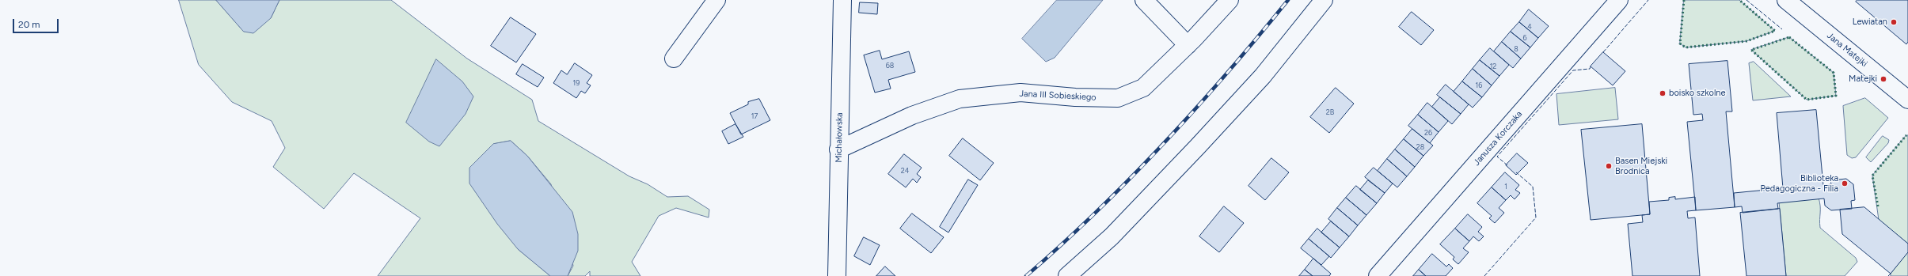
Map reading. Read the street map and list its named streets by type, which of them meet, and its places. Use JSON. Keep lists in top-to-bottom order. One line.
{"streets":{"street":["Jana Matejki","Jana III Sobieskiego","Michałowska","Janusza Korczaka"]},"crossings":[["Jana III Sobieskiego","Michałowska"]],"places":["Lewiatan","Matejki","boisko szkolne","Basen Miejski Brodnica","Biblioteka Pedagogiczna - Filia"],"house_numbers":["4","6","8","68","12","19","16","2B","17","26","28","24","1"],"scale_bar":"20 m"}
